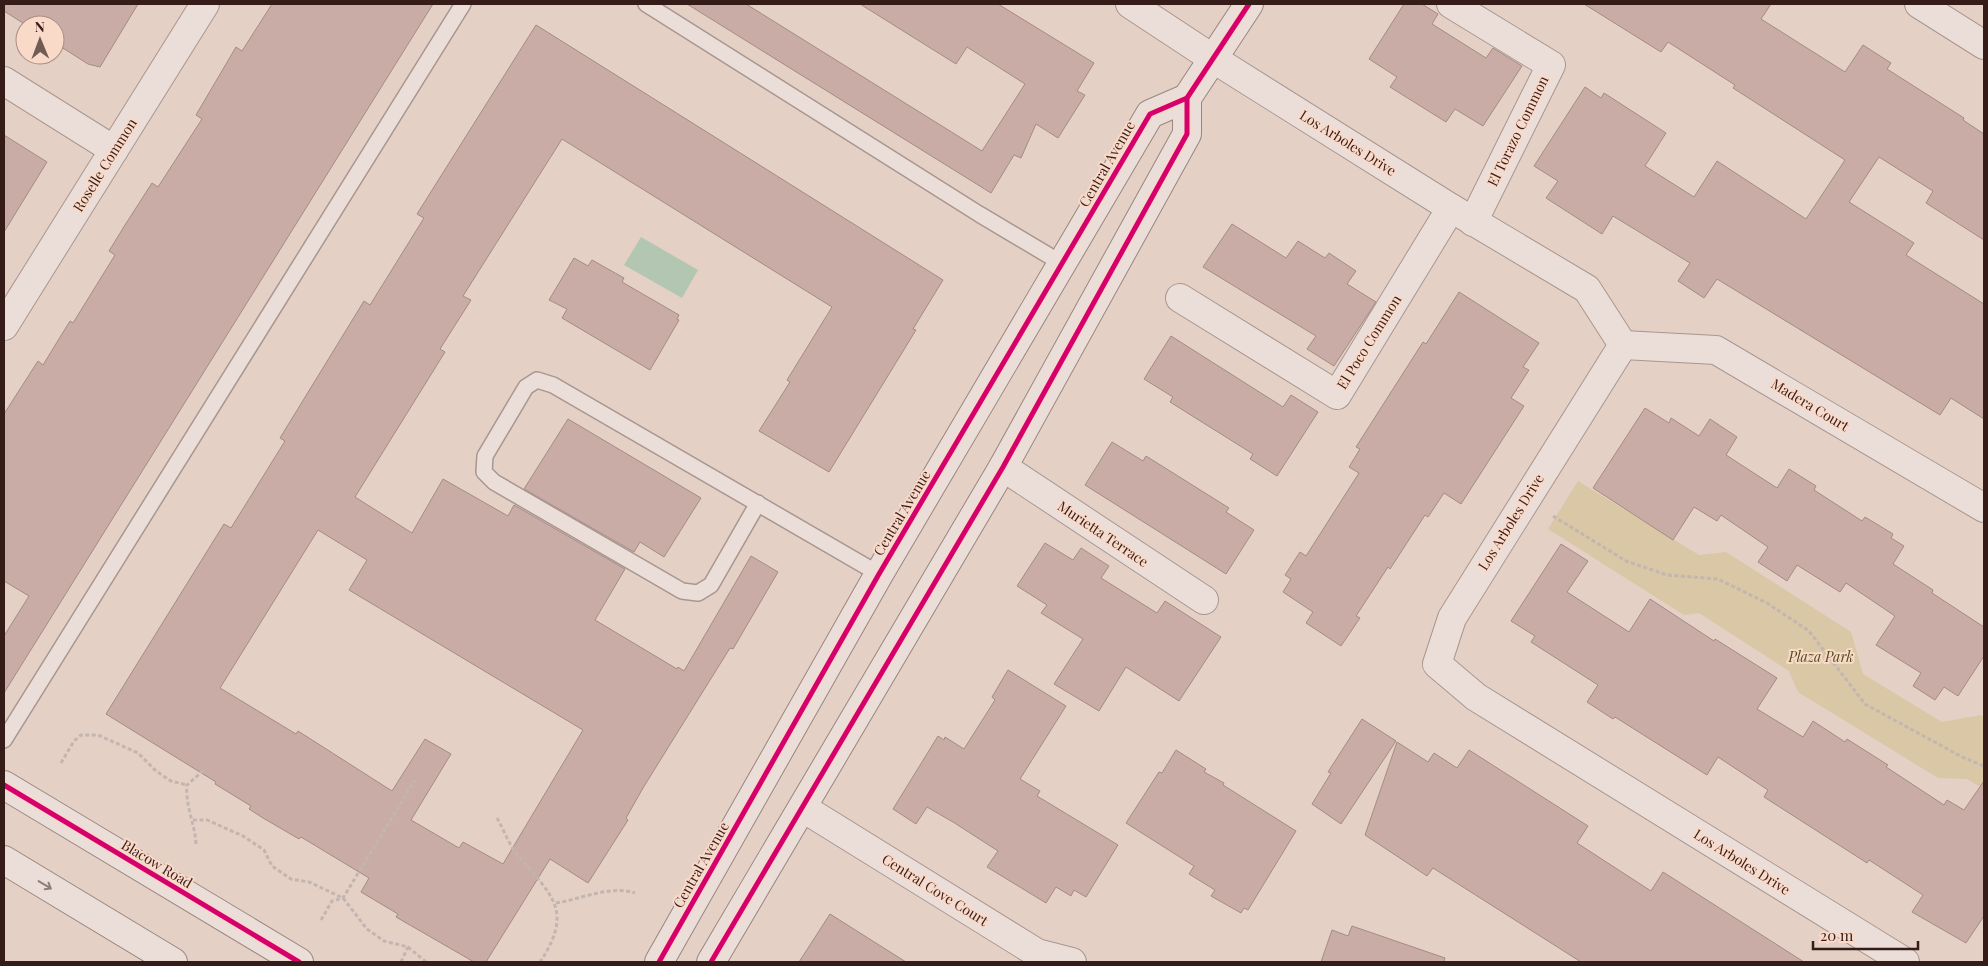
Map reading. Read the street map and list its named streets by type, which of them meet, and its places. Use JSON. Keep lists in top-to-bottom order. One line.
{"streets":{"street":["El Torazo Common","Los Arboles Drive","Central Avenue","Roselle Common","El Poco Common","Madera Court","Murietta Terrace","Blacow Road","Central Cove Court"]},"crossings":[["El Torazo Common","Los Arboles Drive"],["El Torazo Common","El Poco Common"],["Los Arboles Drive","El Poco Common"],["Los Arboles Drive","Madera Court"]],"parks":["Plaza Park"],"scale_bar":"20 m","north":"top"}
